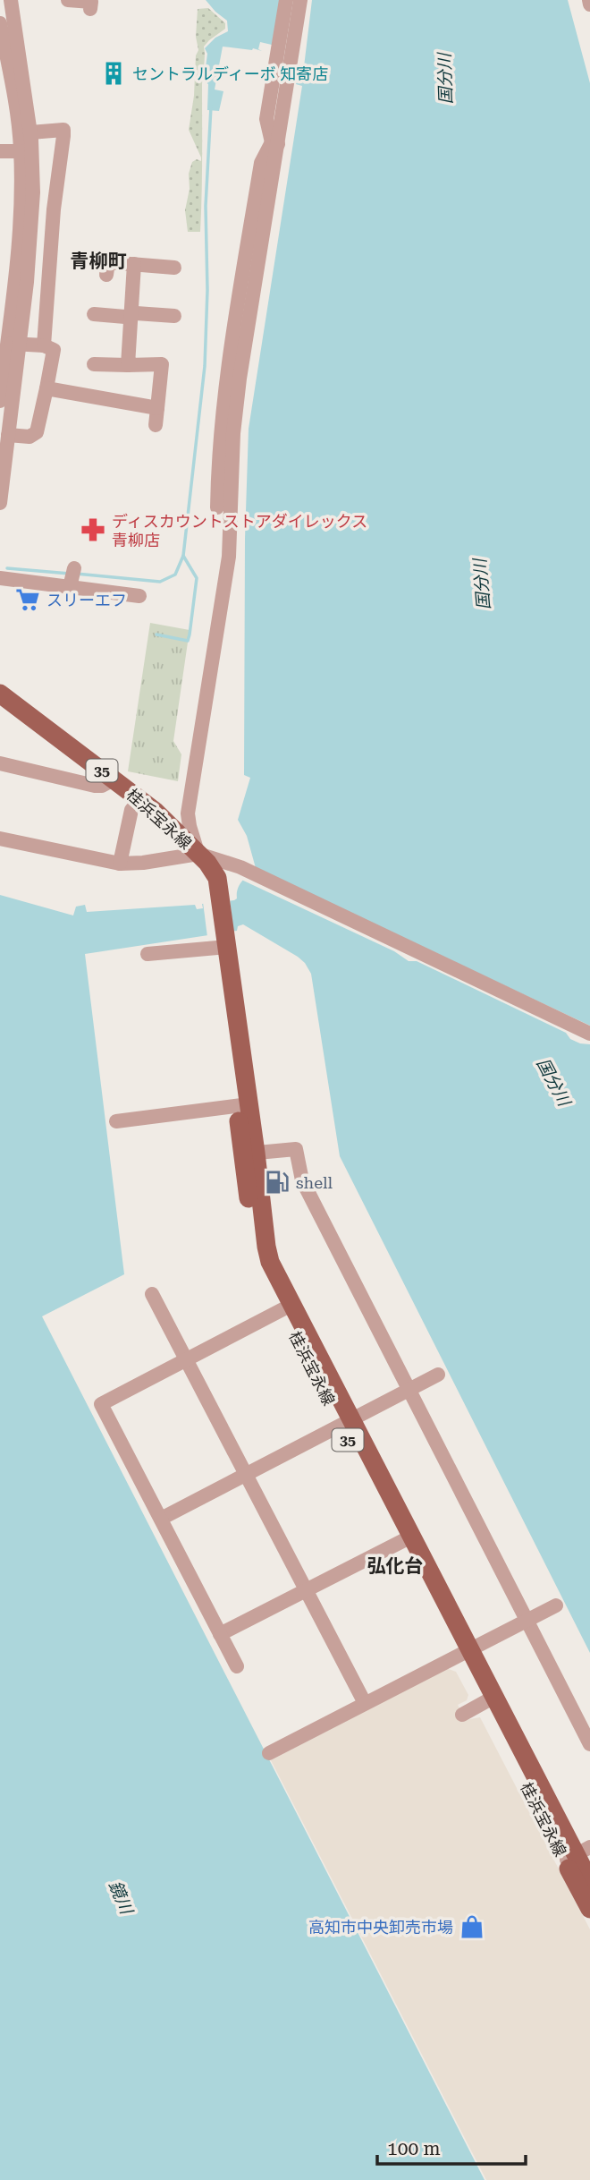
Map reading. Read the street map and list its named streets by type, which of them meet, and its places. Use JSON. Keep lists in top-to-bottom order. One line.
{"streets":{"main road":["35","桂浜宝永線"]},"districts":["青柳町","弘化台"],"water":["国分川","鏡川"],"places":{"building":["セントラルディーボ 知寄店"],"pharmacy":["ディスカウントストアダイレックス 青柳店"],"supermarket":["スリーエフ"],"fuel station":["shell"],"shop":["高知市中央卸売市場"]},"scale_bar":"100 m"}
